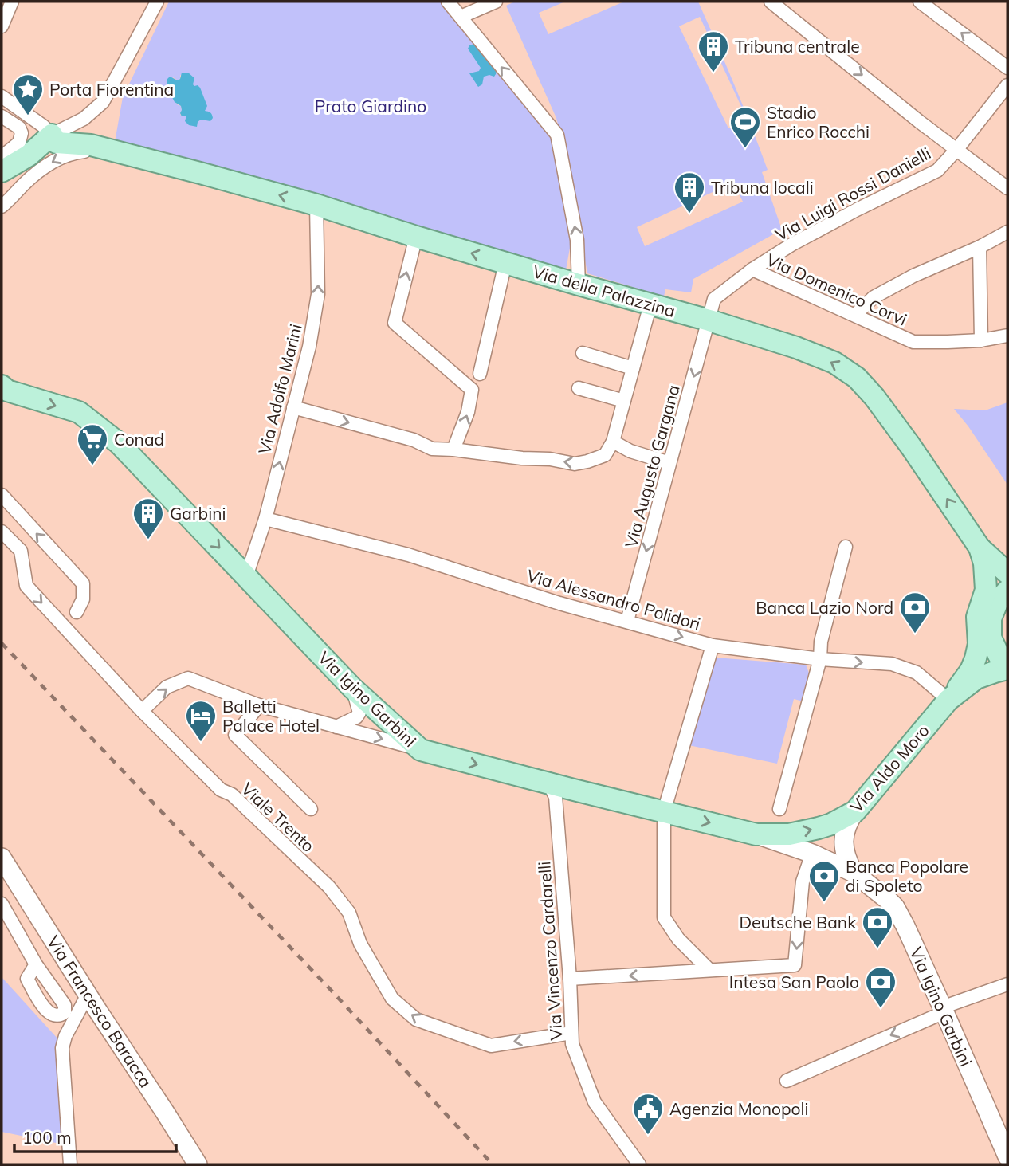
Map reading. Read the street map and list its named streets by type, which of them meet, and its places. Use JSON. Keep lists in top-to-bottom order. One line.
{"streets":{"main road":["Via della Palazzina","Via Igino Garbini","Via Aldo Moro"],"street":["Via Luigi Rossi Danielli","Via Domenico Corvi","Via Adolfo Marini","Via Augusto Gargana","Via Alessandro Polidori","Viale Trento","Via Vincenzo Cardarelli","Via Francesco Baracca"]},"crossings":[["Via Luigi Rossi Danielli","Via Domenico Corvi"],["Via Luigi Rossi Danielli","Via della Palazzina"],["Via Luigi Rossi Danielli","Via Augusto Gargana"],["Via della Palazzina","Via Adolfo Marini"],["Via della Palazzina","Via Augusto Gargana"],["Via Adolfo Marini","Via Alessandro Polidori"],["Via Adolfo Marini","Via Igino Garbini"],["Via Augusto Gargana","Via Alessandro Polidori"],["Via Alessandro Polidori","Via Aldo Moro"],["Via Igino Garbini","Via Aldo Moro"],["Via Igino Garbini","Via Vincenzo Cardarelli"],["Viale Trento","Via Vincenzo Cardarelli"]],"one_way":["Via della Palazzina","Via Adolfo Marini","Via Igino Garbini"],"parks":["Prato Giardino"],"places":{"building":["Tribuna centrale","Tribuna locali","Garbini"],"place":["Porta Fiorentina"],"sports":["Stadio Enrico Rocchi"],"supermarket":["Conad"],"bank":["Banca Lazio Nord","Banca Popolare di Spoleto","Deutsche Bank","Intesa San Paolo"],"hotel":["Balletti Palace Hotel"],"public building":["Agenzia Monopoli"]},"scale_bar":"100 m"}
